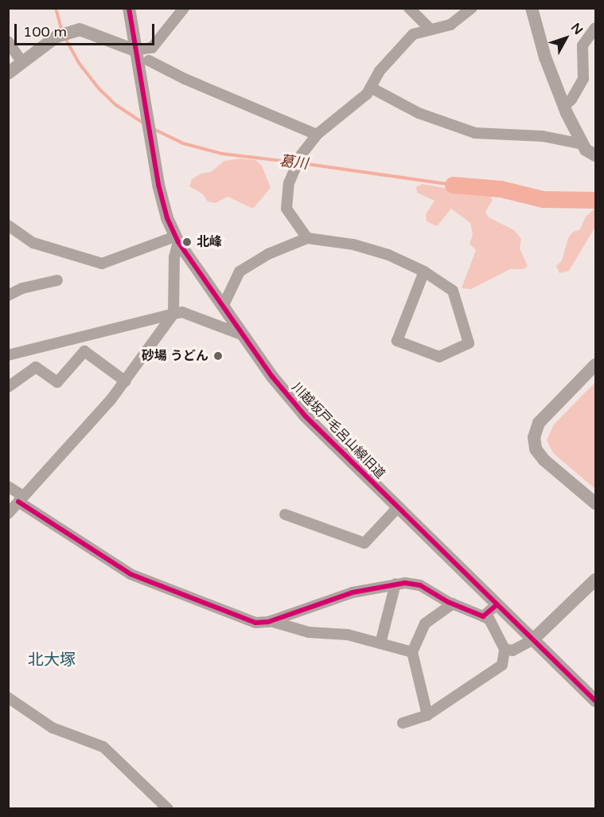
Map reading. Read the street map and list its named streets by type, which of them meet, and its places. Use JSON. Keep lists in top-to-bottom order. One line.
{"streets":{"street":["川越坂戸毛呂山線旧道"]},"districts":["北大塚"],"water":["葛川"],"places":["北峰","砂場 うどん"],"scale_bar":"100 m","north":"top right"}
